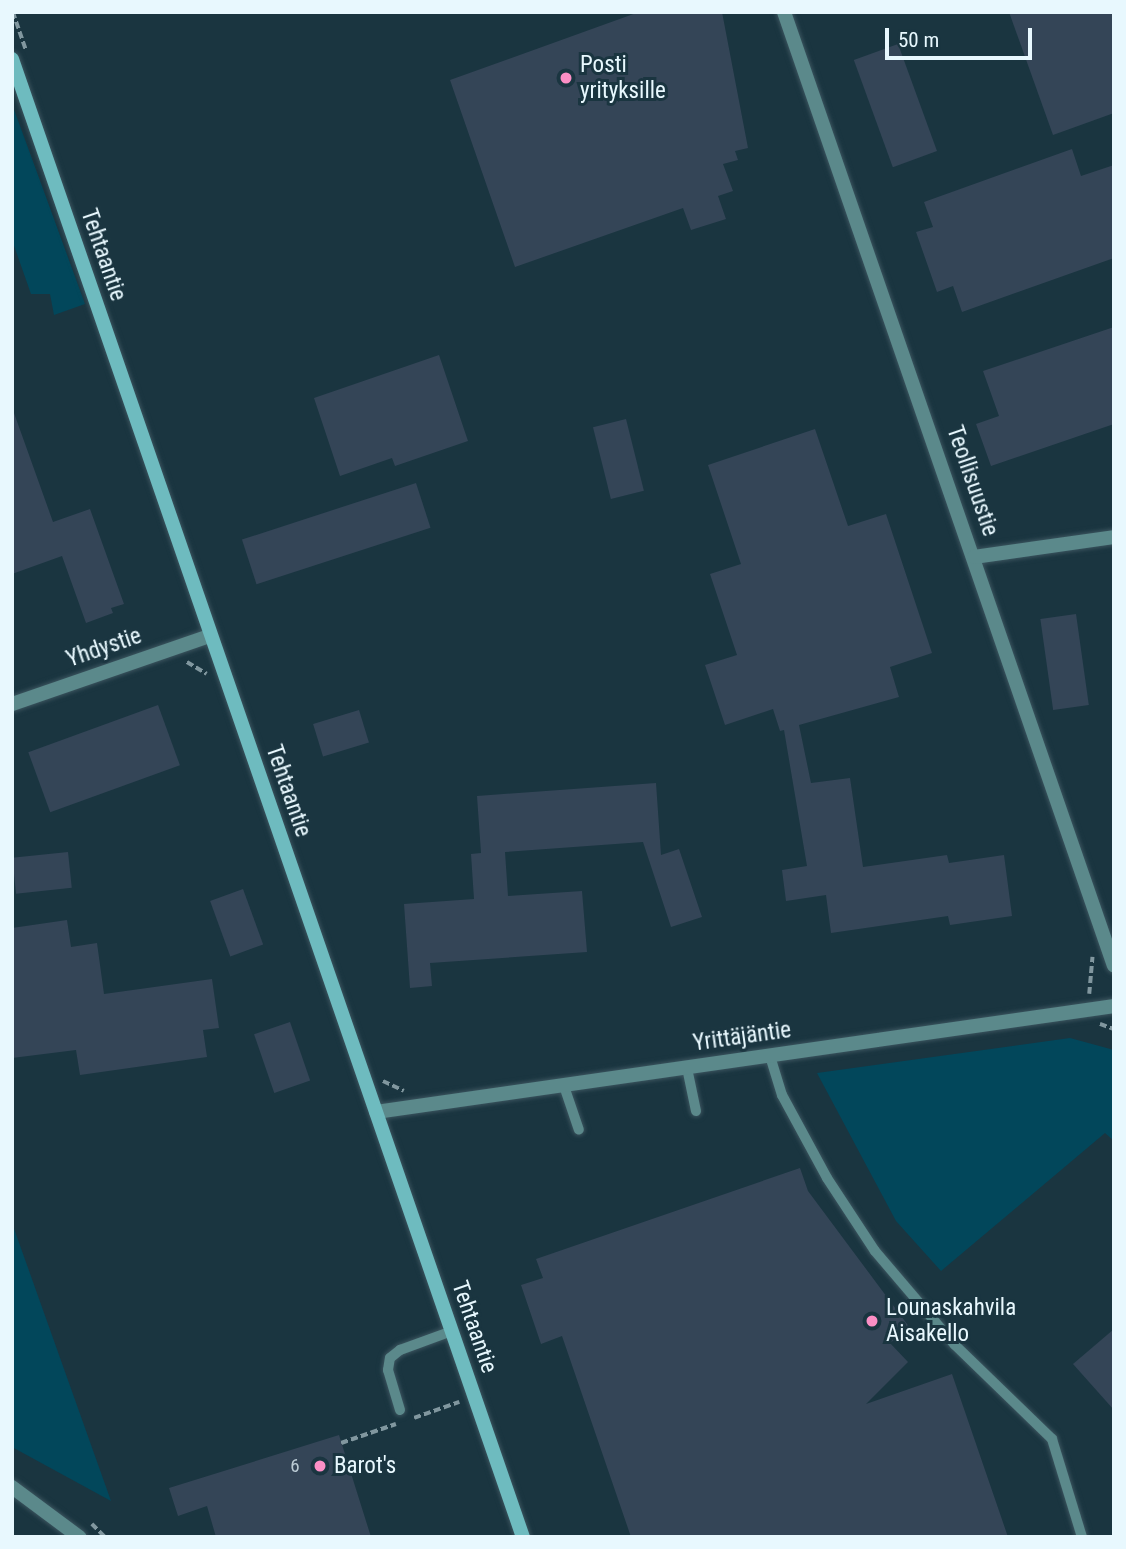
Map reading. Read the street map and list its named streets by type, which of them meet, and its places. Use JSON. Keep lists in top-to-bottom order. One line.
{"streets":{"street":["Tehtaantie","Teollisuustie","Yhdystie","Yrittäjäntie"]},"crossings":[["Tehtaantie","Yhdystie"],["Tehtaantie","Yrittäjäntie"]],"places":["Posti yrityksille","Lounaskahvila Aisakello","Barot's"],"house_numbers":["6"],"scale_bar":"50 m"}
